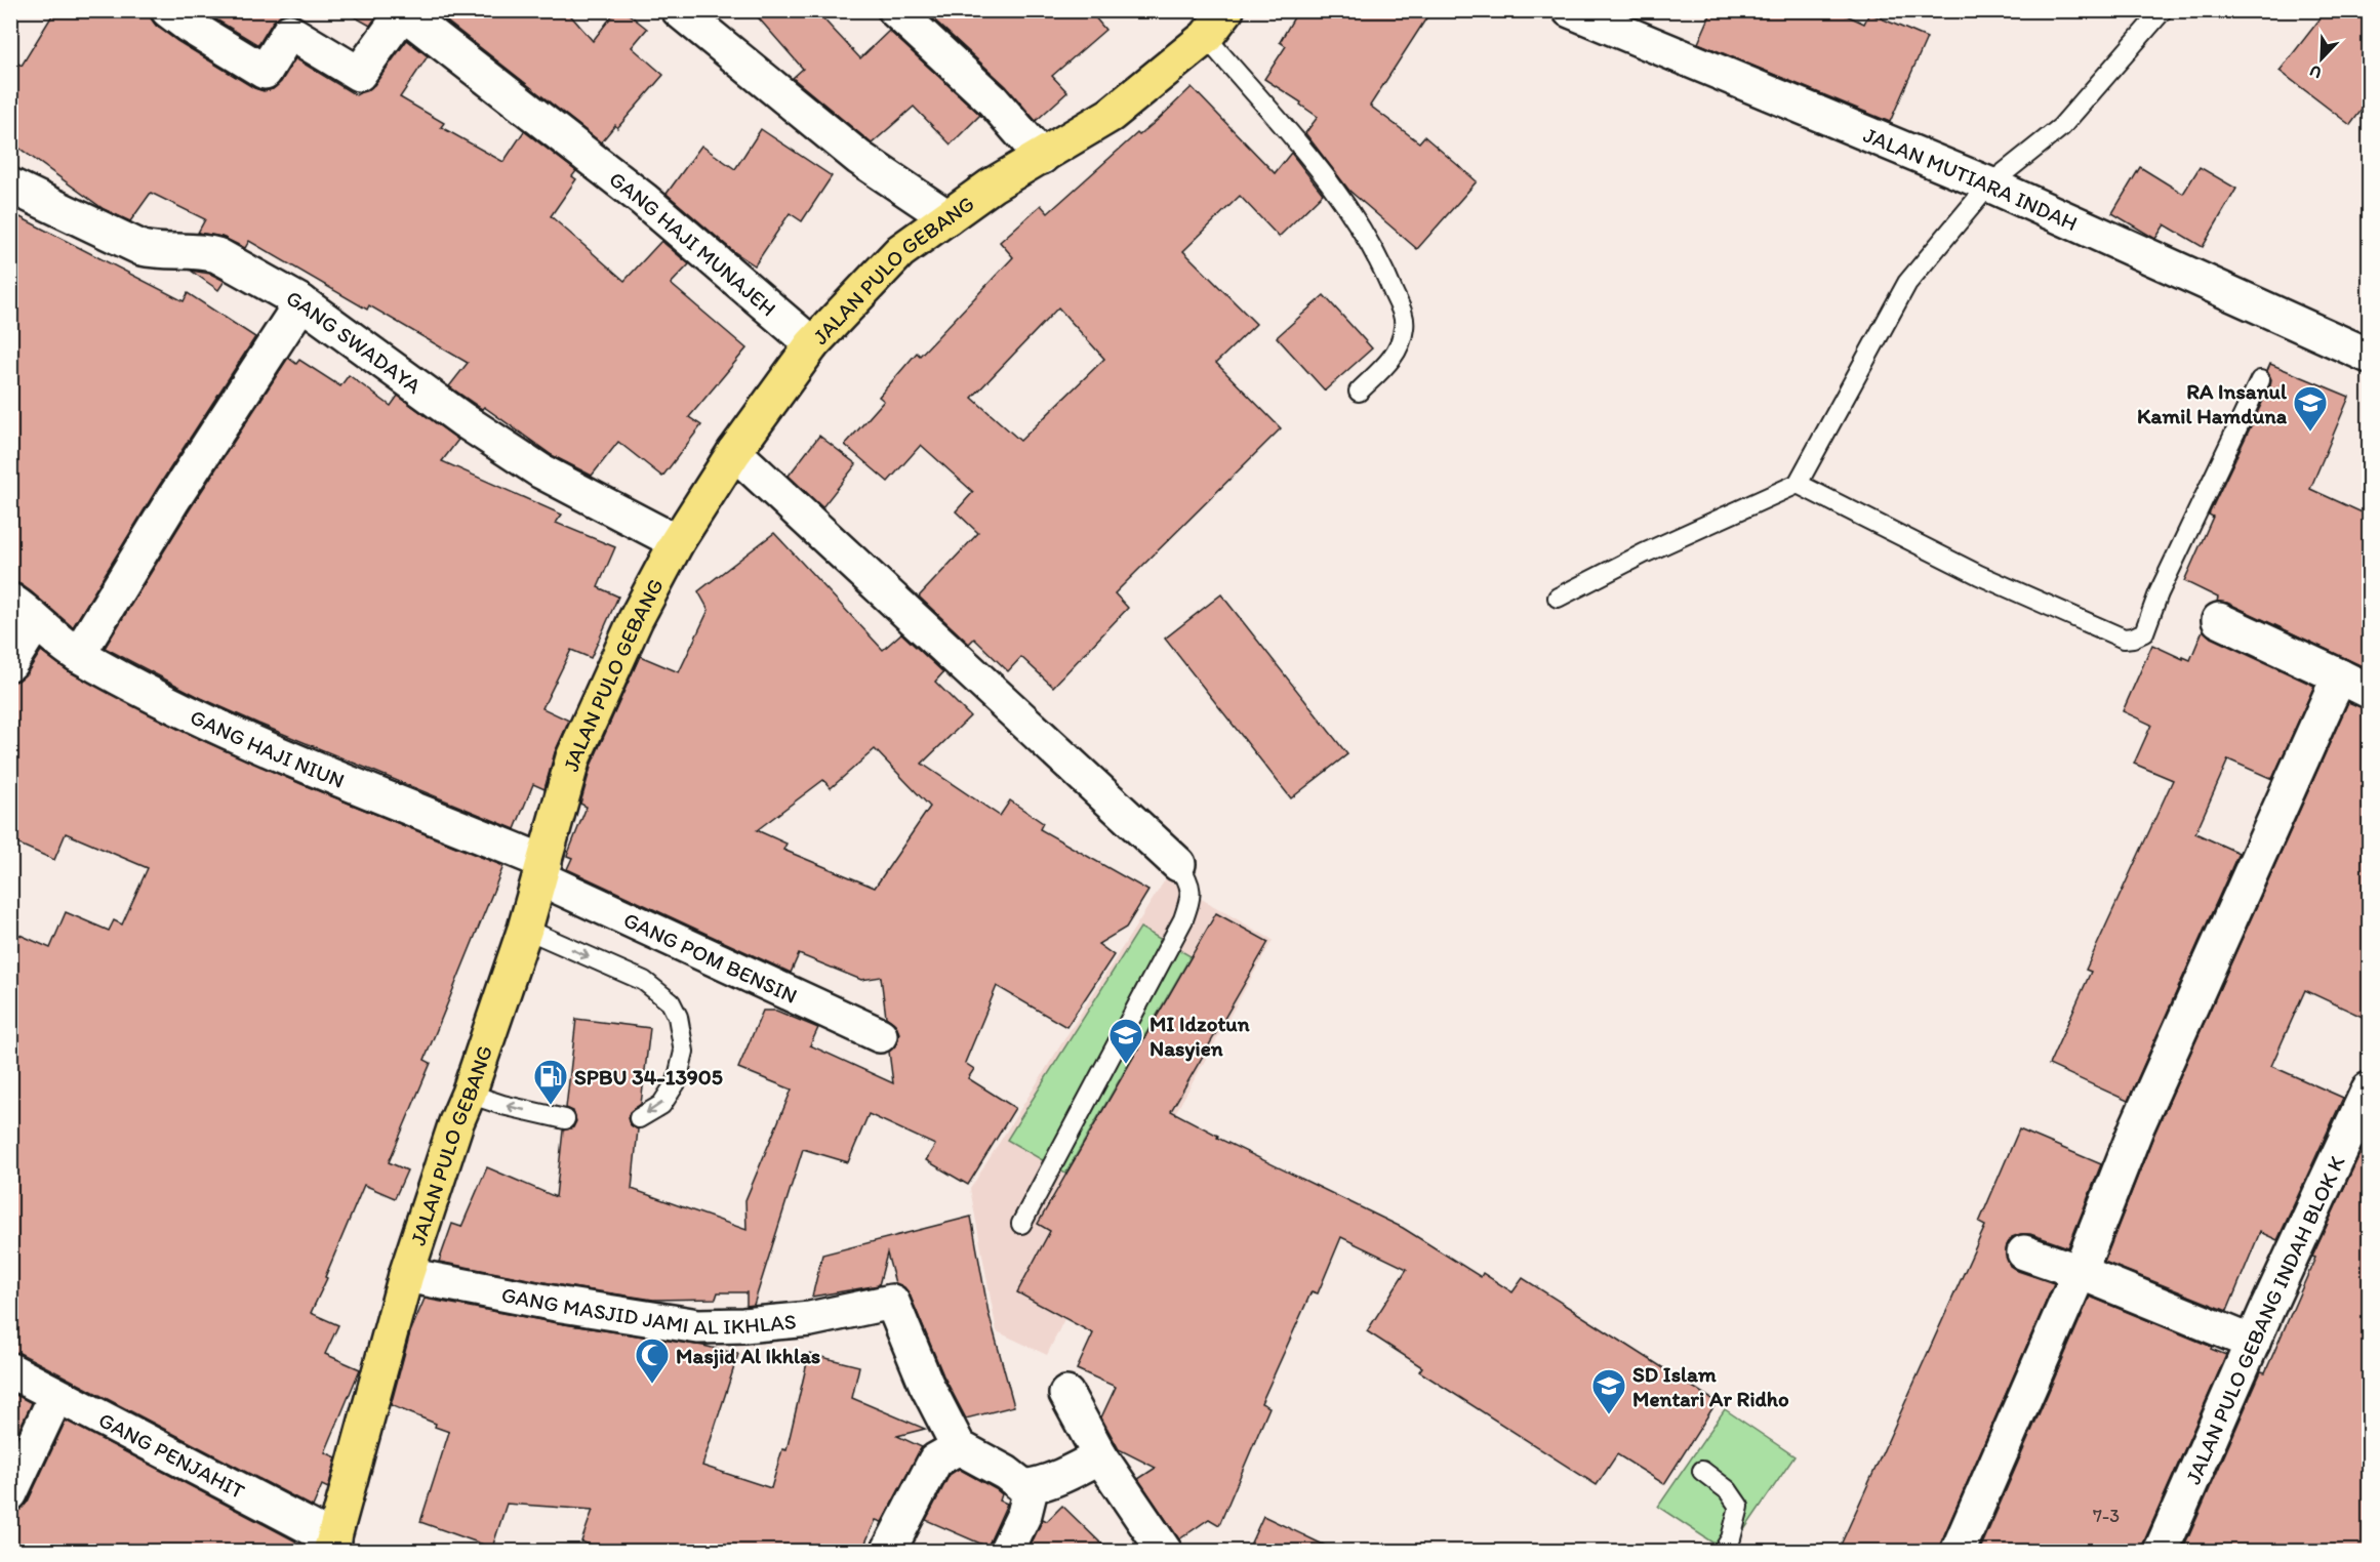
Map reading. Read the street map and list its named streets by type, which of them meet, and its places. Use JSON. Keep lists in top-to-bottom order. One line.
{"streets":{"main road":["JALAN PULO GEBANG"],"street":["JALAN MUTIARA INDAH","GANG HAJI MUNAJEH","GANG SWADAYA","GANG HAJI NIUN","GANG POM BENSIN","GANG MASJID JAMI AL IKHLAS","JALAN PULO GEBANG INDAH BLOK K","GANG PENJAHIT"]},"crossings":[["GANG HAJI MUNAJEH","JALAN PULO GEBANG"],["JALAN PULO GEBANG","GANG SWADAYA"],["JALAN PULO GEBANG","GANG HAJI NIUN"],["JALAN PULO GEBANG","GANG POM BENSIN"],["JALAN PULO GEBANG","GANG MASJID JAMI AL IKHLAS"],["JALAN PULO GEBANG","GANG PENJAHIT"],["GANG HAJI NIUN","GANG POM BENSIN"]],"places":{"school or university":["RA Insanul Kamil Hamduna","MI Idzotun Nasyien","SD Islam Mentari Ar Ridho"],"fuel station":["SPBU 34-13905"],"mosque":["Masjid Al Ikhlas"]},"house_numbers":["7-3"],"north":"bottom left"}
